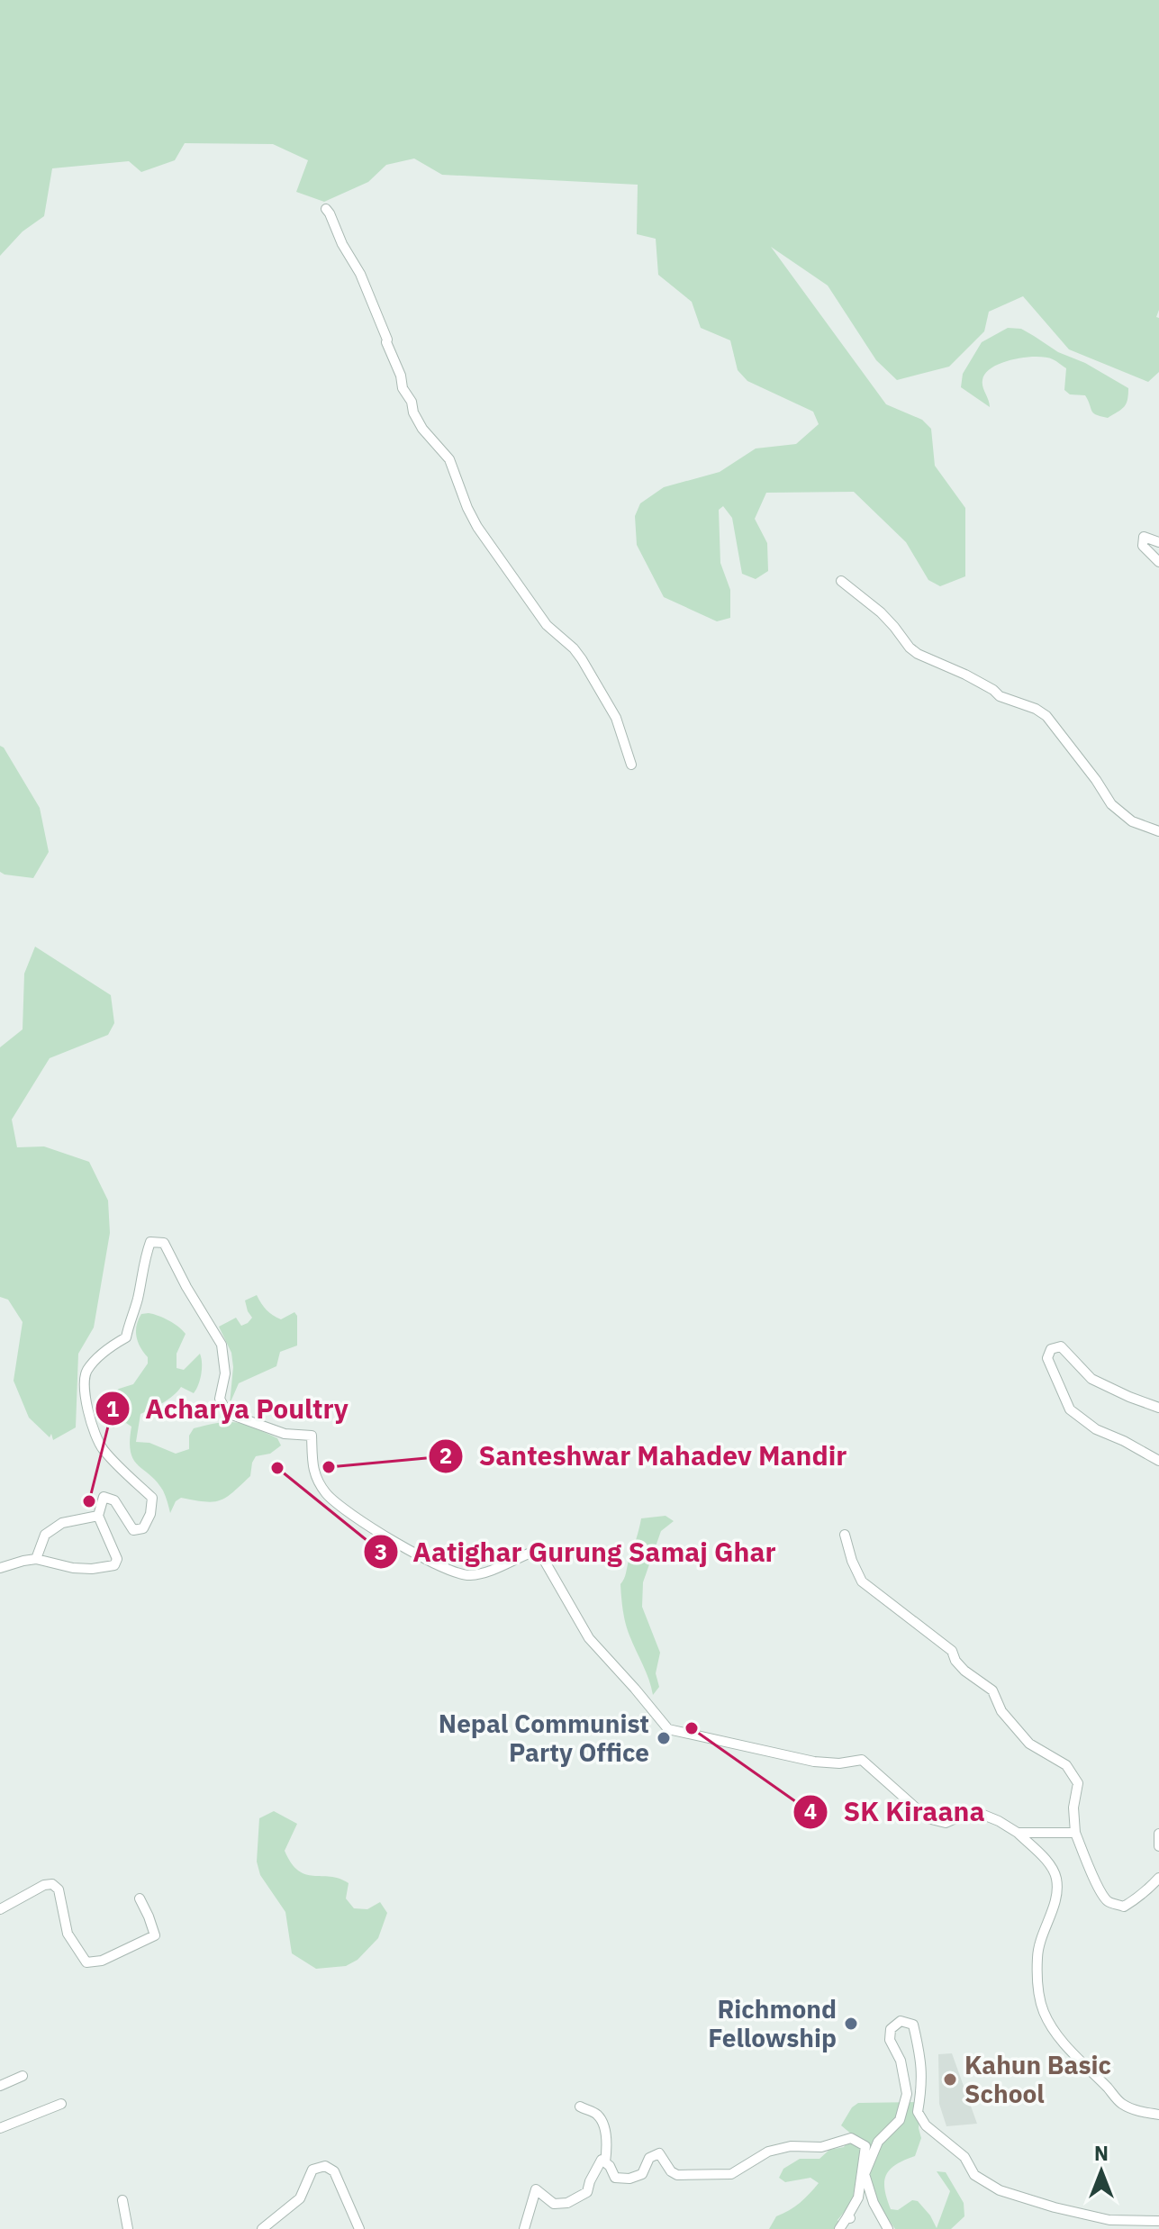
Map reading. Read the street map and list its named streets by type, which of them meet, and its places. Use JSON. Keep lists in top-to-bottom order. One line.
{"places":["Santeshwar Mahadev Mandir","Aatighar Gurung Samaj Ghar","Acharya Poultry","SK Kiraana","Nepal Communist Party Office","Richmond Fellowship","Kahun Basic School"],"north":"top"}
